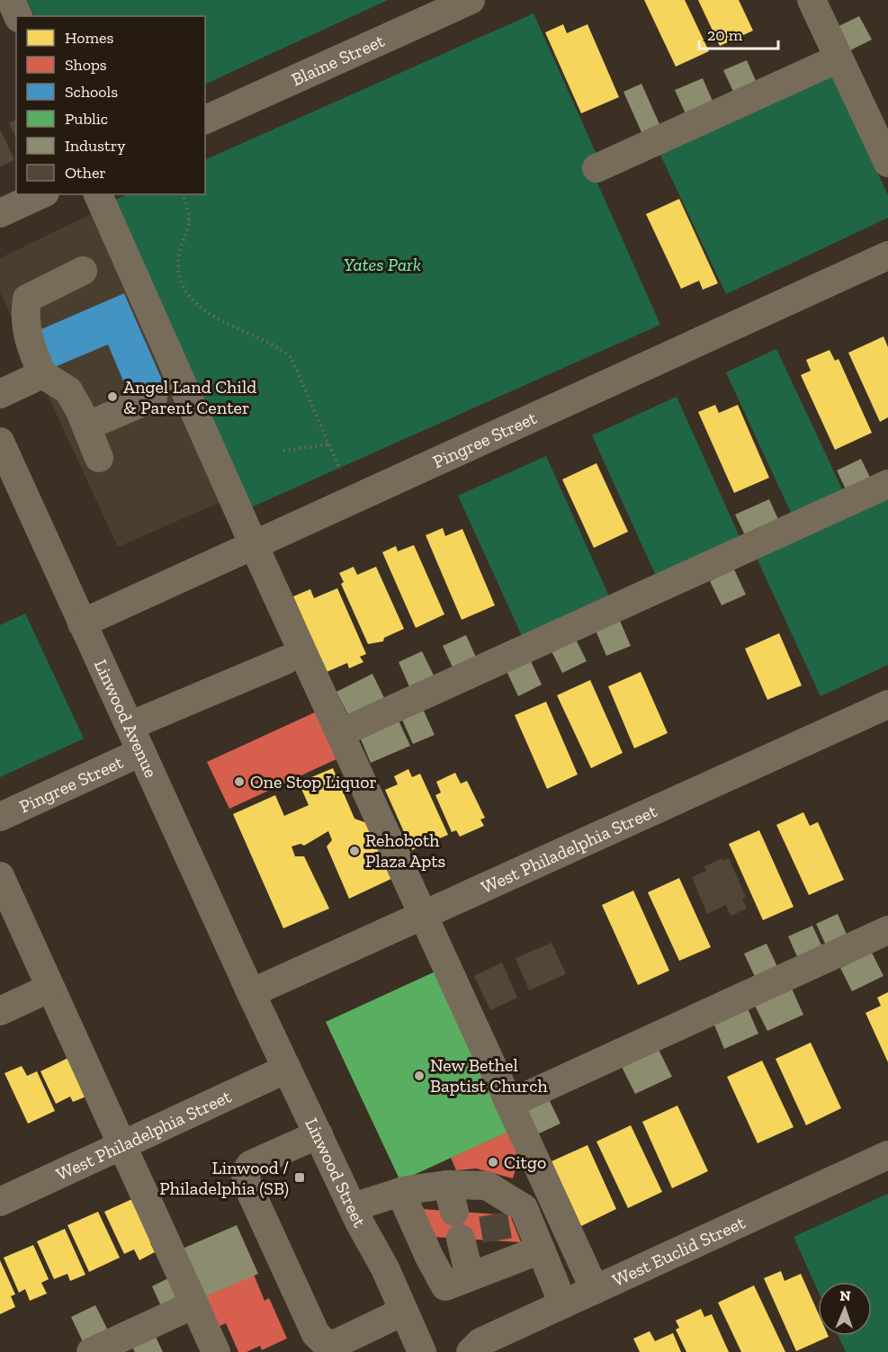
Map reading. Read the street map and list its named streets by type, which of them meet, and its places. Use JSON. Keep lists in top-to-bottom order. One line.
{"streets":{"street":["Blaine Street","Pingree Street","Linwood Avenue","West Philadelphia Street","Linwood Street","West Euclid Street"]},"crossings":[["Pingree Street","Linwood Avenue"],["Linwood Avenue","West Philadelphia Street"],["Linwood Avenue","Linwood Street"],["West Philadelphia Street","Linwood Street"]],"parks":["Yates Park"],"places":{"other":["Angel Land Child & Parent Center","One Stop Liquor","Rehoboth Plaza Apts","New Bethel Baptist Church","Citgo"],"transit":["Linwood / Philadelphia (SB)"]},"legend":["Homes","Shops","Schools","Public","Industry","Other"],"scale_bar":"20 m","north":"top"}
